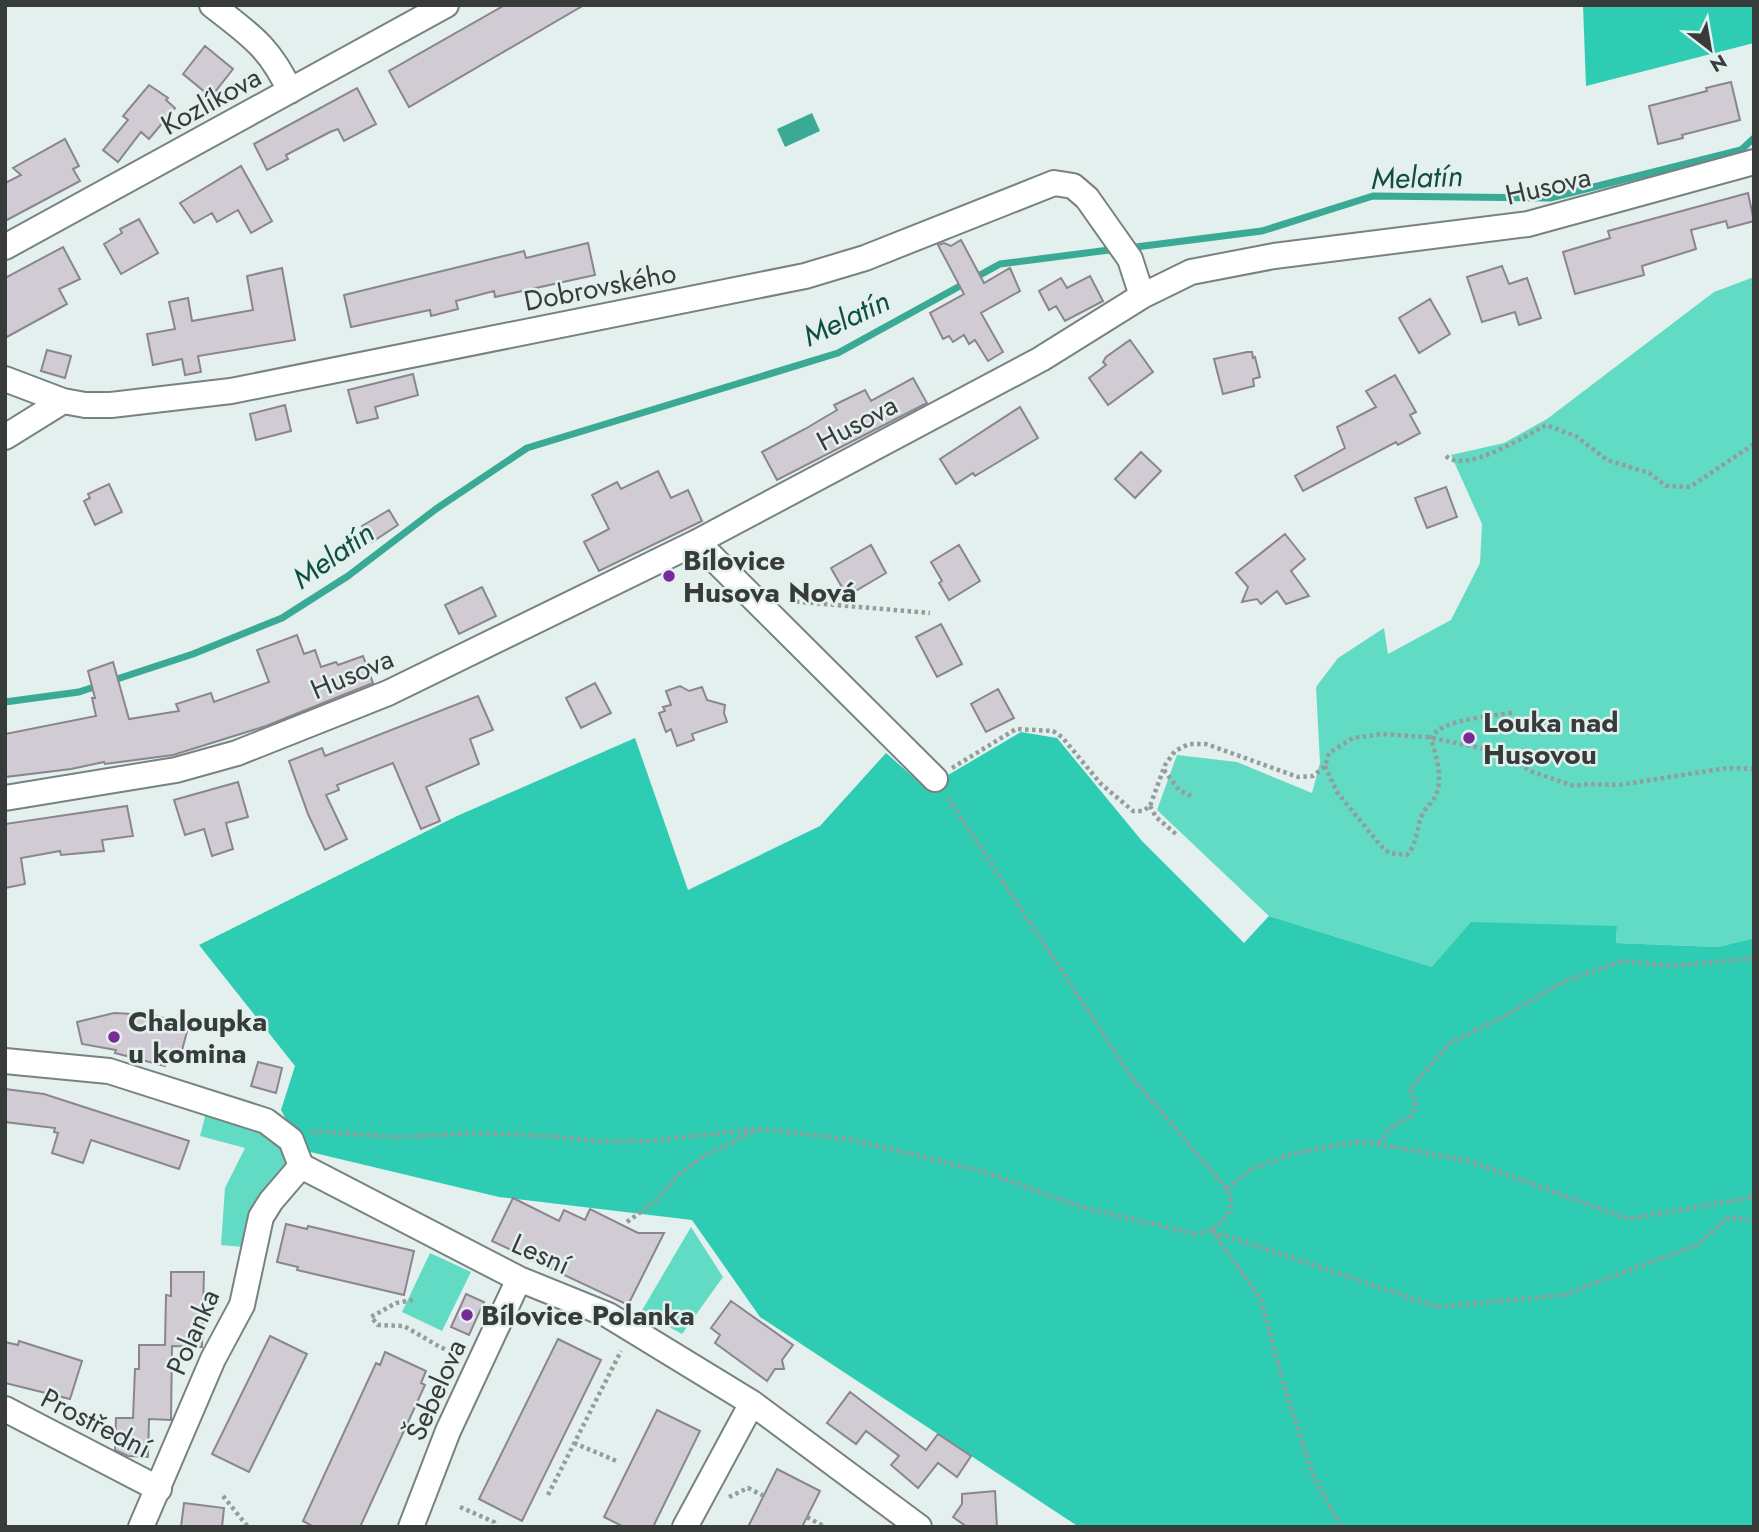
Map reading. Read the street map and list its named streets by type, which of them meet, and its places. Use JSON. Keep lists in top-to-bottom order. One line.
{"streets":{"street":["Kozlíkova","Husova","Dobrovského","Lesní","Polanka","Šebelova","Prostřední"]},"crossings":[["Husova","Dobrovského"],["Lesní","Polanka"],["Lesní","Šebelova"],["Polanka","Prostřední"]],"water":["Melatín"],"places":["Bílovice Husova Nová","Louka nad Husovou","Chaloupka u komina","Bílovice Polanka"],"north":"bottom right"}
